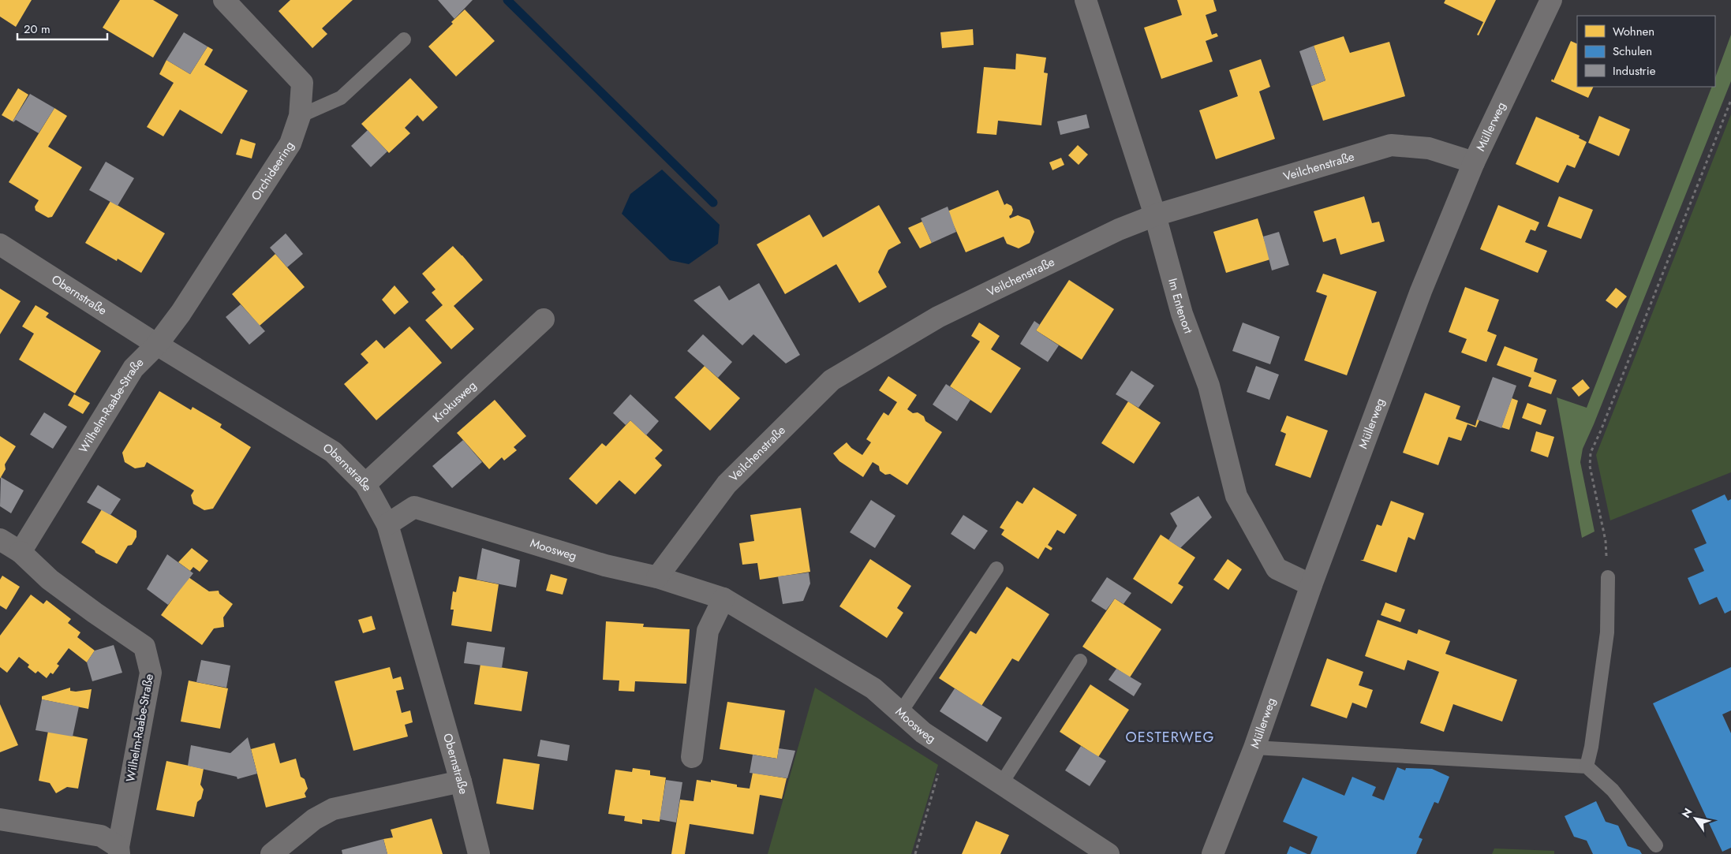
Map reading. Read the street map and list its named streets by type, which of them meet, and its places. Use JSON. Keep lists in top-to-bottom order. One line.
{"streets":{"street":["Müllerweg","Veilchenstraße","Orchideering","Obernstraße","Im Entenort","Krokusweg","Wilhelm-Raabe-Straße","Moosweg"]},"crossings":[["Müllerweg","Veilchenstraße"],["Müllerweg","Im Entenort"],["Veilchenstraße","Im Entenort"],["Veilchenstraße","Moosweg"],["Orchideering","Obernstraße"],["Orchideering","Wilhelm-Raabe-Straße"],["Obernstraße","Krokusweg"],["Obernstraße","Wilhelm-Raabe-Straße"],["Obernstraße","Moosweg"]],"districts":["OESTERWEG"],"legend":["Wohnen","Schulen","Industrie"],"scale_bar":"20 m","north":"top left"}
